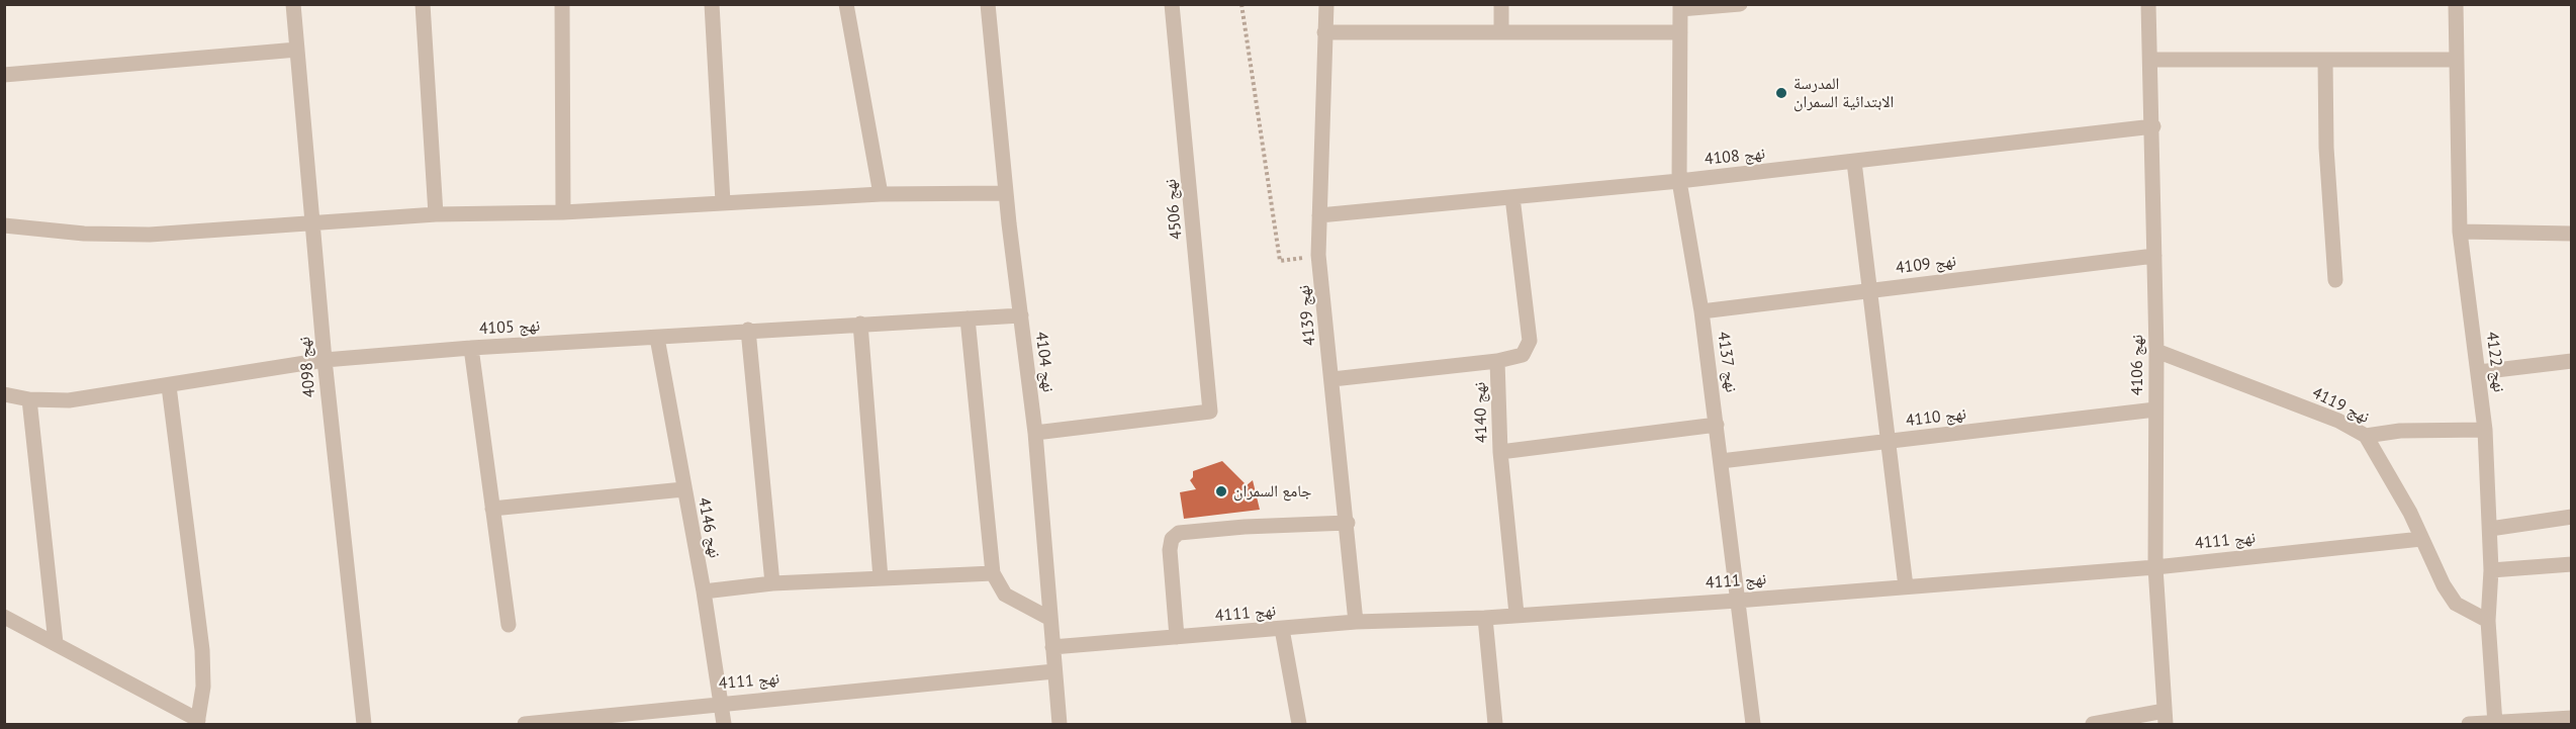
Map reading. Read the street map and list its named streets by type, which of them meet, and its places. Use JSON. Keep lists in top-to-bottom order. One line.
{"streets":{"street":["نهج 4108","نهج 4506","نهج 4109","نهج 4139","نهج 4105","نهج 4104","نهج 4137","نهج 4122","نهج 4106","نهج 4098","نهج 4119","نهج 4140","نهج 4110","نهج 4146","نهج 4111"]},"crossings":[["نهج 4108","نهج 4139"],["نهج 4108","نهج 4137"],["نهج 4108","نهج 4106"],["نهج 4108","نهج 4140"],["نهج 4506","نهج 4104"],["نهج 4109","نهج 4137"],["نهج 4109","نهج 4106"],["نهج 4139","نهج 4111"],["نهج 4105","نهج 4104"],["نهج 4105","نهج 4098"],["نهج 4105","نهج 4146"],["نهج 4104","نهج 4111"],["نهج 4137","نهج 4110"],["نهج 4137","نهج 4111"],["نهج 4122","نهج 4119"],["نهج 4106","نهج 4119"],["نهج 4106","نهج 4110"],["نهج 4106","نهج 4111"],["نهج 4119","نهج 4111"],["نهج 4140","نهج 4111"],["نهج 4146","نهج 4111"]],"places":["المدرسة الابتدائية السمران","جامع السمران"]}
